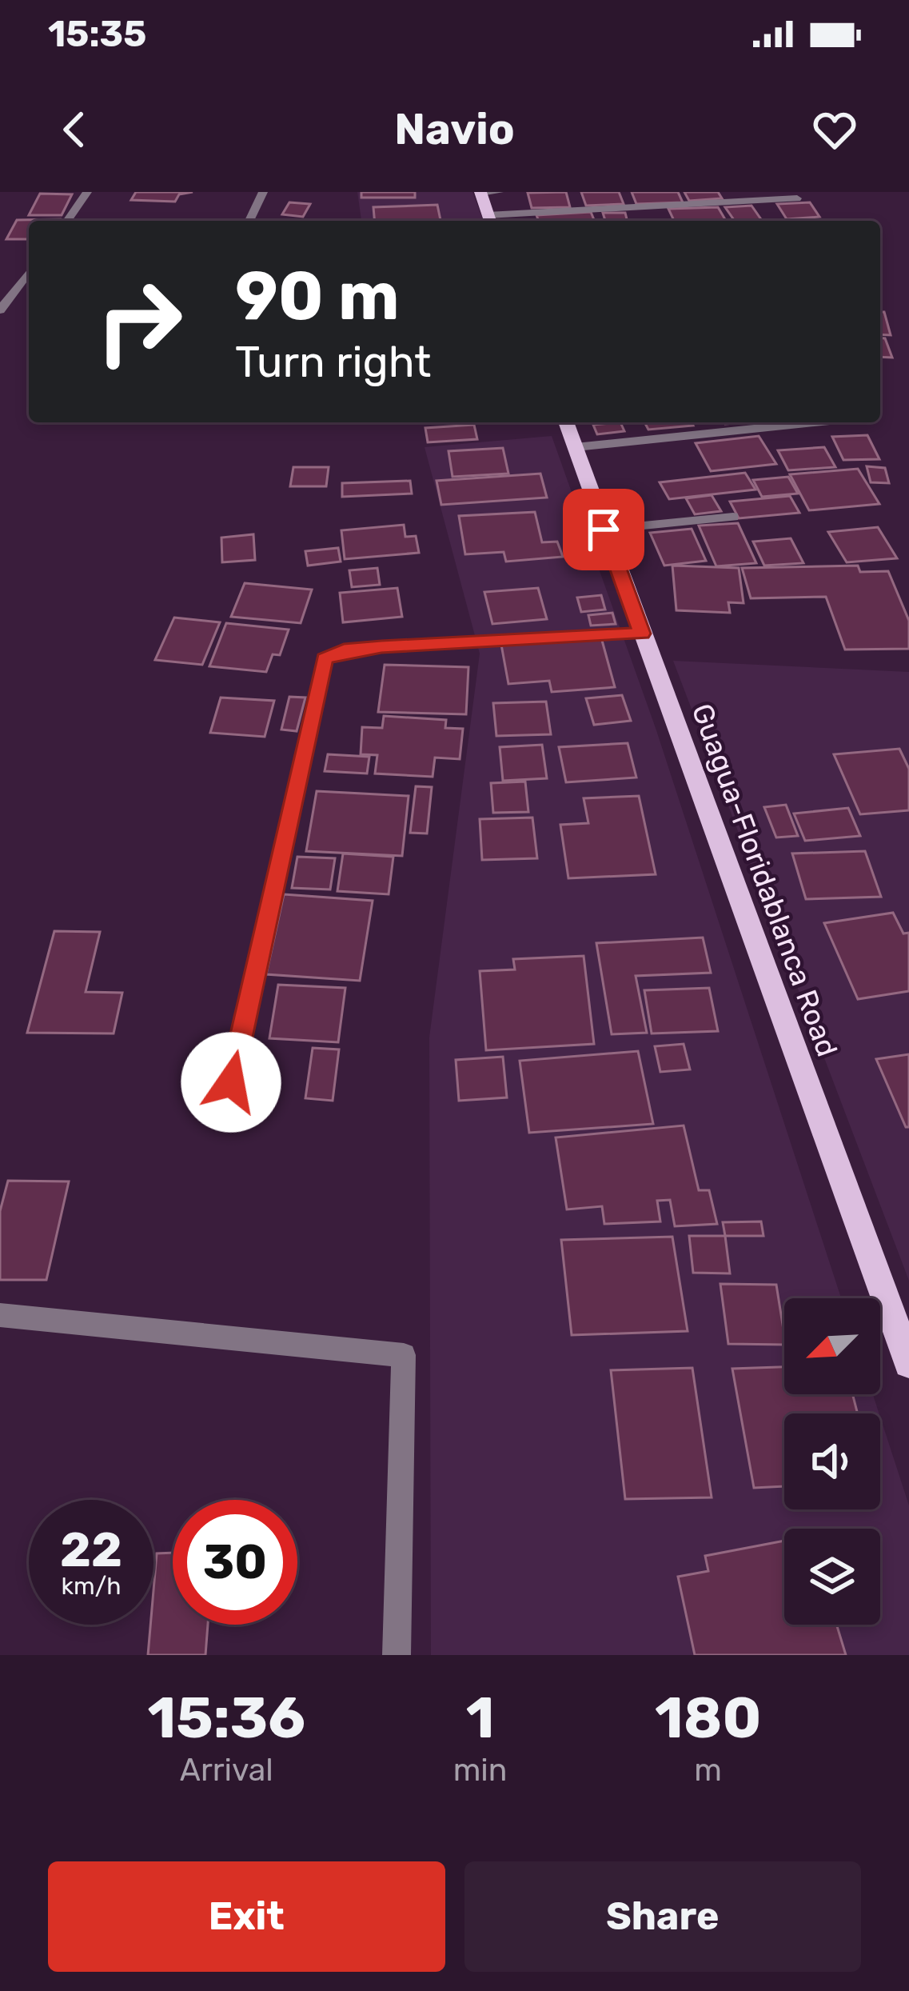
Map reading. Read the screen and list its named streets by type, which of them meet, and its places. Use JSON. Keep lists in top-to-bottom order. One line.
{"streets":{"main road":["Guagua-Floridablanca Road"]},"north":"bottom left","page":{"status":"15:35","header":"Navio","turn":["90 m","Turn right"],"speed":"22 km/h","limit":"30","eta":["15:36","Arrival","1","min","180","m"],"buttons":["Exit","Share"]}}
